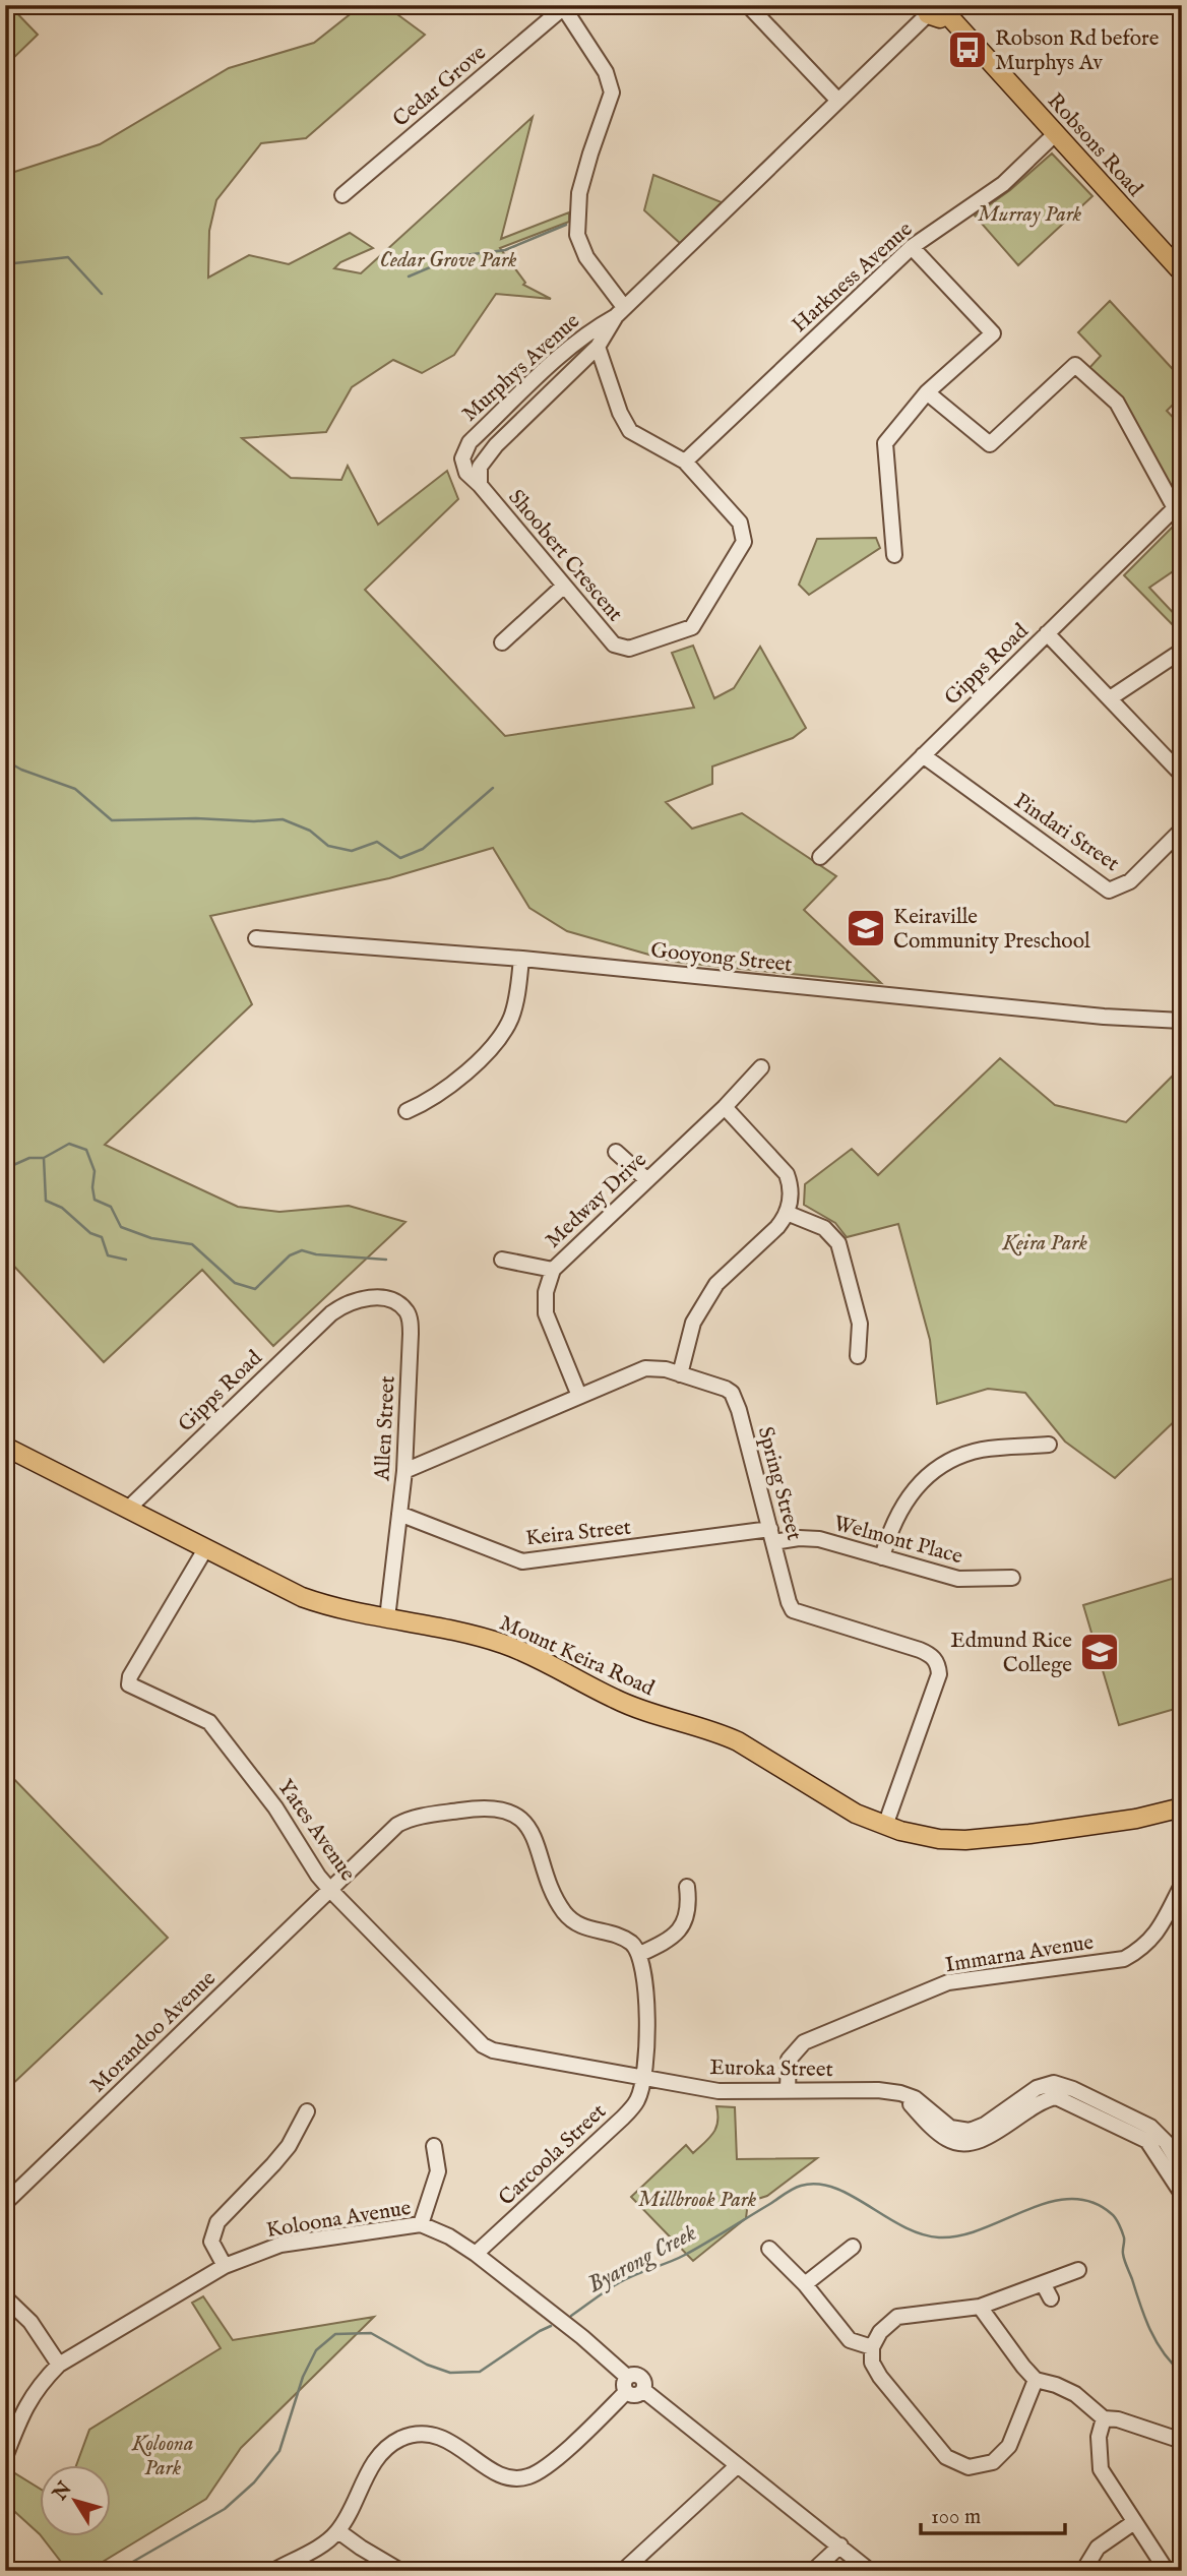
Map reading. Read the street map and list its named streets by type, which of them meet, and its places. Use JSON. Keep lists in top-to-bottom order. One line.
{"streets":{"main road":["Robsons Road","Mount Keira Road"],"street":["Cedar Grove","Harkness Avenue","Murphys Avenue","Shoobert Crescent","Gipps Road","Pindari Street","Gooyong Street","Medway Drive","Allen Street","Spring Street","Keira Street","Welmont Place","Yates Avenue","Immarna Avenue","Morandoo Avenue","Euroka Street","Carcoola Street","Koloona Avenue"]},"crossings":[["Robsons Road","Harkness Avenue"],["Robsons Road","Murphys Avenue"],["Harkness Avenue","Shoobert Crescent"],["Murphys Avenue","Shoobert Crescent"],["Gipps Road","Pindari Street"],["Gipps Road","Allen Street"],["Gipps Road","Mount Keira Road"],["Medway Drive","Spring Street"],["Allen Street","Spring Street"],["Allen Street","Keira Street"],["Allen Street","Mount Keira Road"],["Spring Street","Keira Street"],["Spring Street","Welmont Place"],["Spring Street","Mount Keira Road"],["Keira Street","Welmont Place"],["Mount Keira Road","Yates Avenue"],["Yates Avenue","Morandoo Avenue"],["Yates Avenue","Euroka Street"],["Yates Avenue","Carcoola Street"],["Immarna Avenue","Euroka Street"],["Morandoo Avenue","Carcoola Street"],["Euroka Street","Carcoola Street"],["Carcoola Street","Koloona Avenue"]],"water":["Byarong Creek"],"parks":["Murray Park","Cedar Grove Park","Keira Park","Millbrook Park","Koloona Park"],"places":{"bus stop":["Robson Rd before Murphys Av"],"school or university":["Keiraville Community Preschool","Edmund Rice College"]},"scale_bar":"100 m","north":"top left"}
